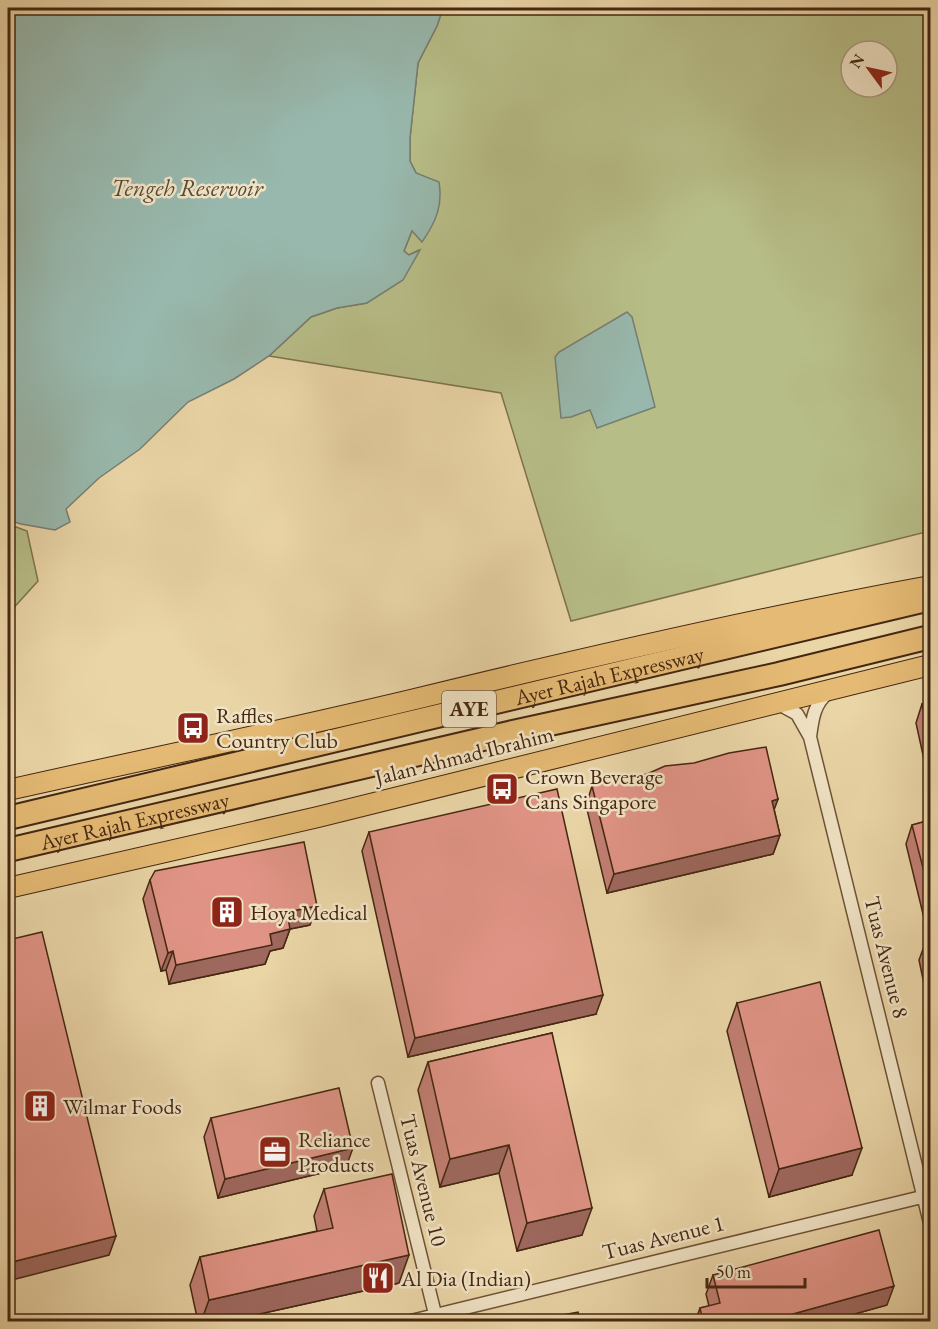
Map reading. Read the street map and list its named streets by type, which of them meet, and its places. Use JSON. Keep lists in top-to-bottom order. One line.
{"streets":{"highway":["Ayer Rajah Expressway","AYE"],"main road":["Jalan Ahmad Ibrahim"],"street":["Tuas Avenue 8","Tuas Avenue 10","Tuas Avenue 1"]},"crossings":[["Jalan Ahmad Ibrahim","Tuas Avenue 8"],["Tuas Avenue 8","Tuas Avenue 1"],["Tuas Avenue 10","Tuas Avenue 1"]],"water":["Tengeh Reservoir"],"places":{"bus stop":["Raffles Country Club","Crown Beverage Cans Singapore"],"building":["Hoya Medical","Wilmar Foods"],"office":["Reliance Products"],"restaurant":["Al Dia (Indian)"]},"scale_bar":"50 m","north":"top left"}
